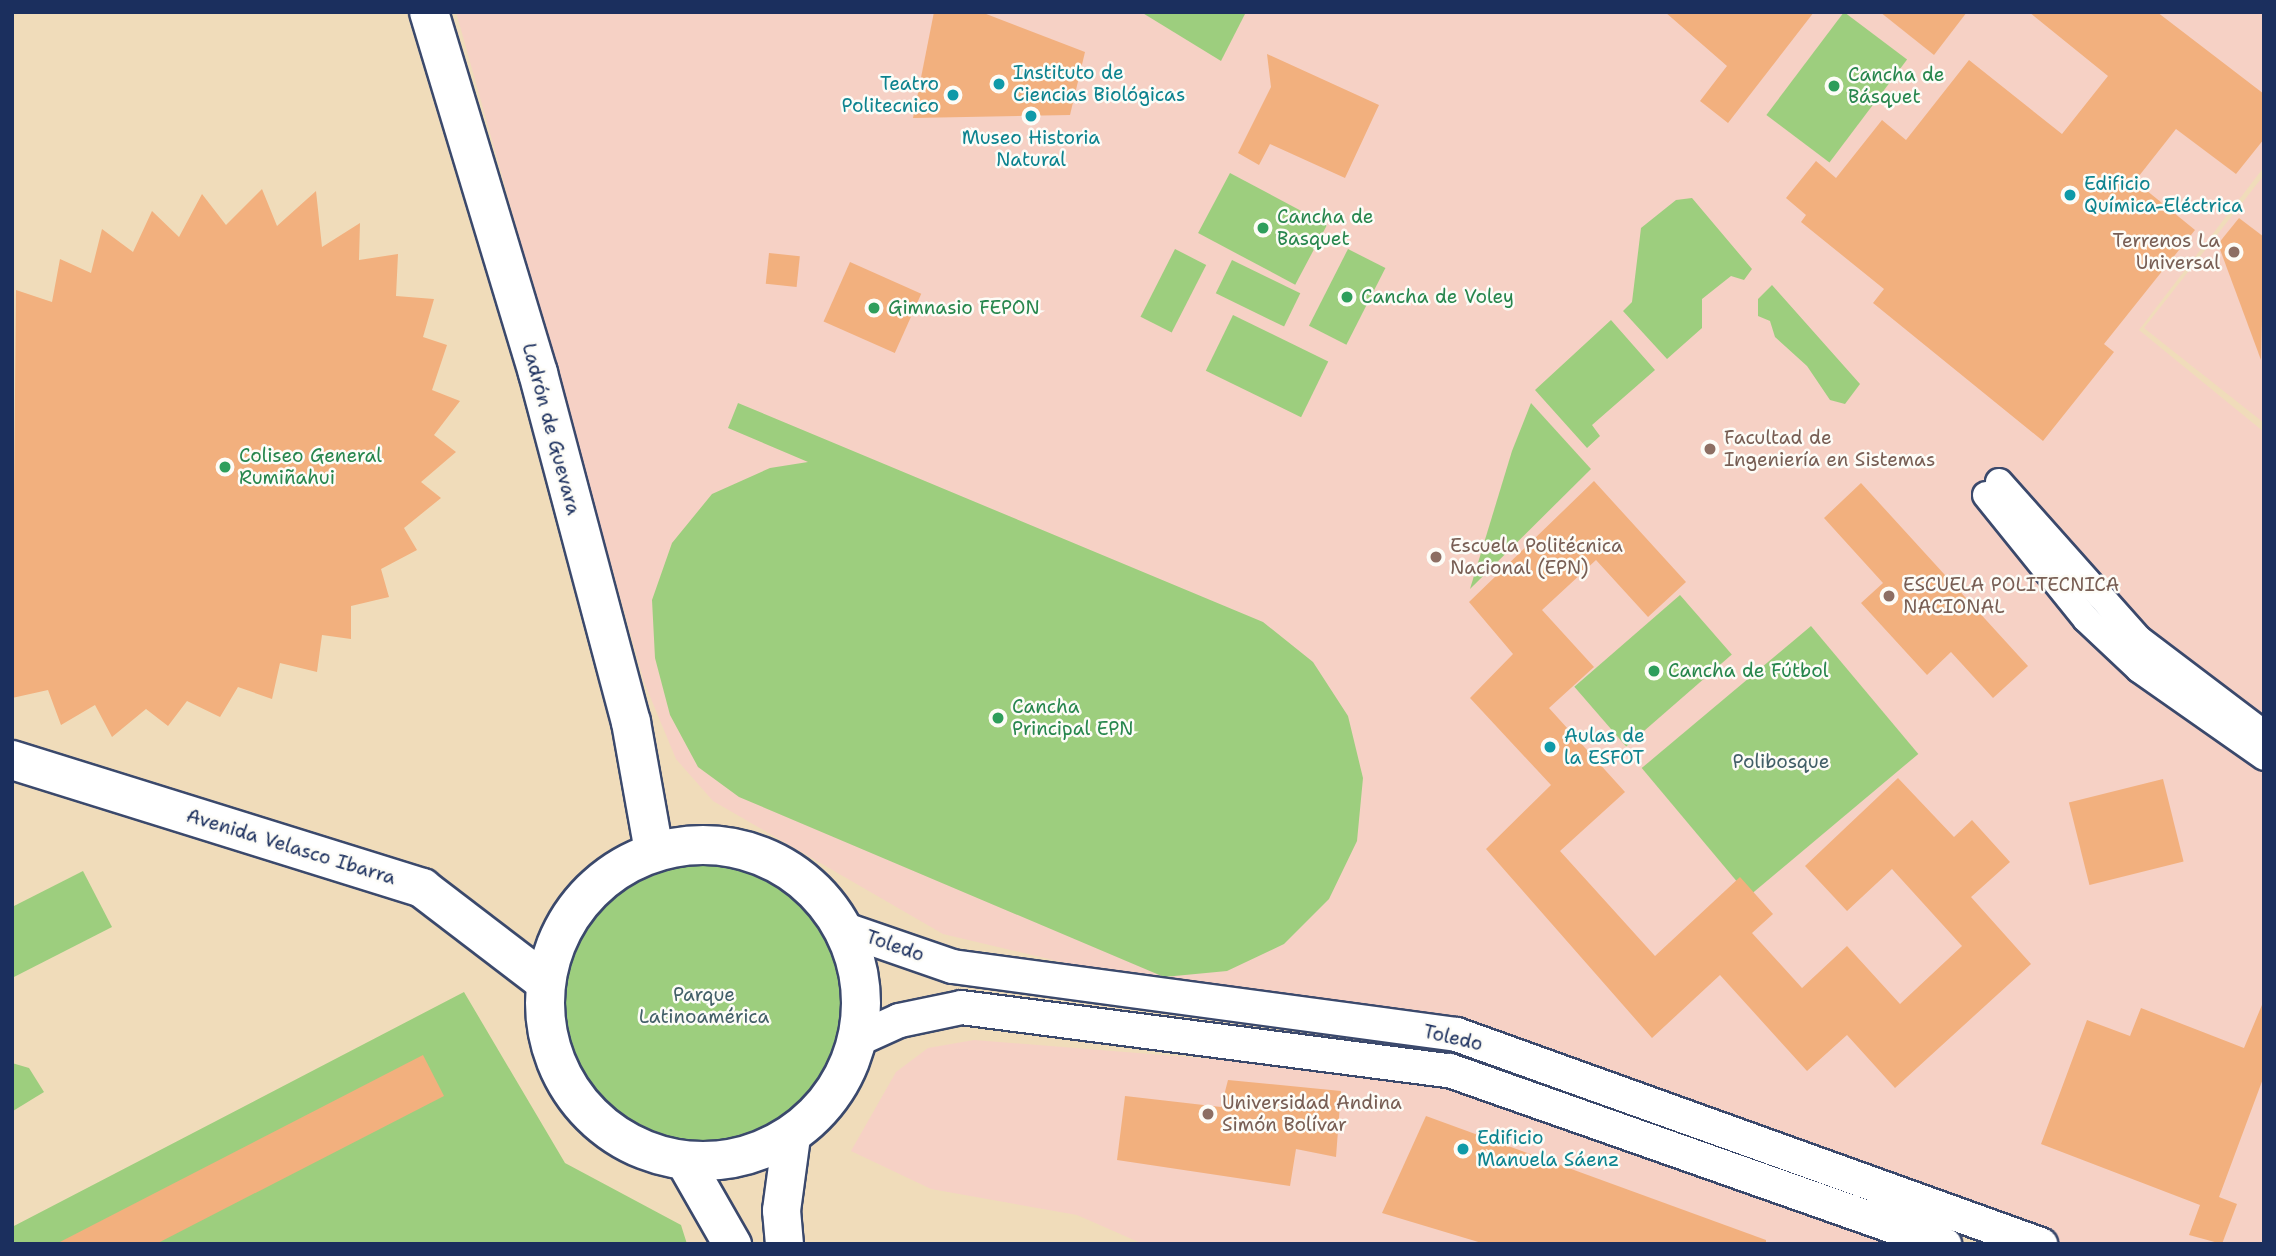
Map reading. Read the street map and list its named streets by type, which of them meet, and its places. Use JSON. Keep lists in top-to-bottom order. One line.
{"streets":{"main road":["Ladrón de Guevara","Avenida Velasco Ibarra"],"street":["Toledo"]},"parks":["Polibosque","Parque Latinoamérica"],"places":["Instituto de Ciencias Biológicas","Cancha de Básquet","Teatro Politecnico","Museo Historia Natural","Edificio Química-Eléctrica","Cancha de Basquet","Terrenos La Universal","Cancha de Voley","Gimnasio FEPON","Facultad de Ingeniería en Sistemas","Coliseo General Rumiñahui","Escuela Politécnica Nacional (EPN)","ESCUELA POLITECNICA NACIONAL","Cancha de Fútbol","Cancha Principal EPN","Aulas de la ESFOT","Universidad Andina Simón Bolívar","Edificio Manuela Sáenz"]}
